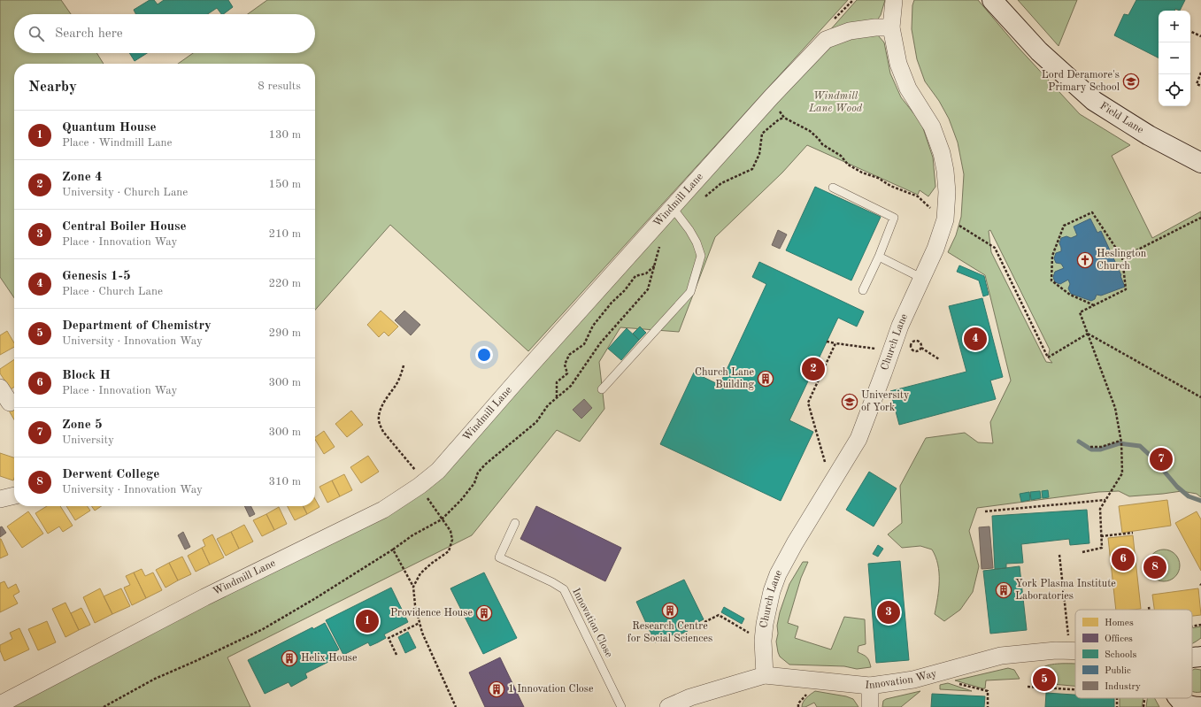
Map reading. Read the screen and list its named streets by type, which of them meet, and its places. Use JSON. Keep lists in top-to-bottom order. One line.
{"streets":{"street":["Field Lane","Windmill Lane","Church Lane","Innovation Way"],"lane":["Innovation Close"]},"crossings":[["Windmill Lane","Church Lane"],["Church Lane","Innovation Way"]],"parks":["Windmill Lane Wood"],"places":{"school or university":["Lord Deramore's Primary School","University of York"],"church":["Heslington Church"],"building":["Church Lane Building","York Plasma Institute Laboratories","Research Centre for Social Sciences","Providence House","Helix House","1 Innovation Close"]},"legend":["Homes","Offices","Schools","Public","Industry"],"page":{"map_buttons":["+","−"],"search":"Search here","heading":["Nearby","8 results"],"list":[{"mark":"1","name":"Quantum House","note":"Place · Windmill Lane","value":"130 m"},{"mark":"2","name":"Zone 4","note":"University · Church Lane","value":"150 m"},{"mark":"3","name":"Central Boiler House","note":"Place · Innovation Way","value":"210 m"},{"mark":"4","name":"Genesis 1-5","note":"Place · Church Lane","value":"220 m"},{"mark":"5","name":"Department of Chemistry","note":"University · Innovation Way","value":"290 m"},{"mark":"6","name":"Block H","note":"Place · Innovation Way","value":"300 m"},{"mark":"7","name":"Zone 5","note":"University","value":"300 m"},{"mark":"8","name":"Derwent College","note":"University · Innovation Way","value":"310 m"}],"pins":["4","2","7","6","8","3","1","5"]}}
